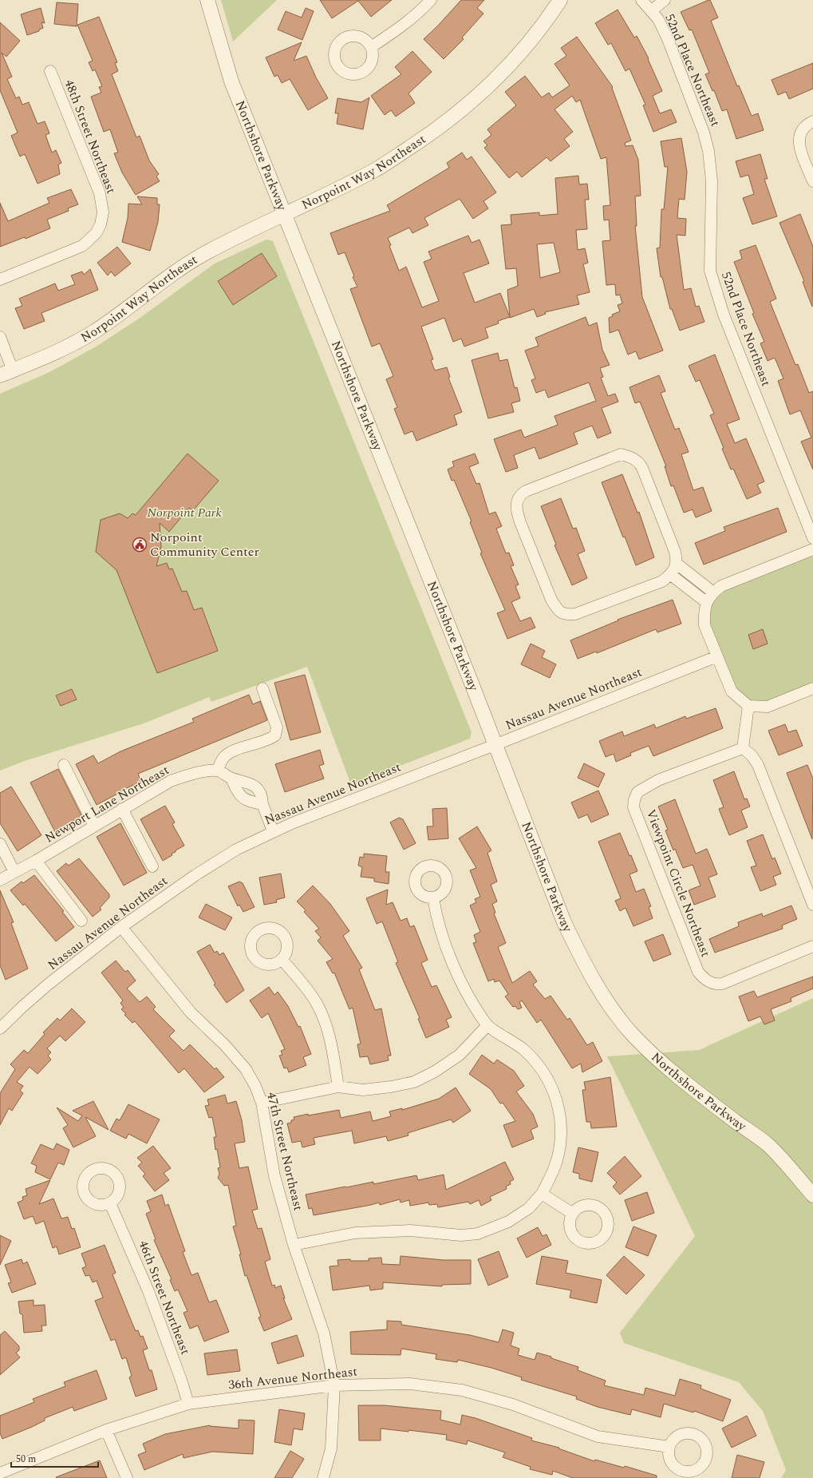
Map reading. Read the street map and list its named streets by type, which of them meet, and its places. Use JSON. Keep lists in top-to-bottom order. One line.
{"streets":{"street":["52nd Place Northeast","48th Street Northeast","Northshore Parkway","Norpoint Way Northeast","Nassau Avenue Northeast","Newport Lane Northeast","Viewpoint Circle Northeast","47th Street Northeast","46th Street Northeast","36th Avenue Northeast"]},"crossings":[["Northshore Parkway","Norpoint Way Northeast"],["Northshore Parkway","Nassau Avenue Northeast"],["Nassau Avenue Northeast","47th Street Northeast"],["47th Street Northeast","36th Avenue Northeast"],["46th Street Northeast","36th Avenue Northeast"]],"parks":["Norpoint Park"],"places":{"public building":["Norpoint Community Center"]},"scale_bar":"50 m"}
